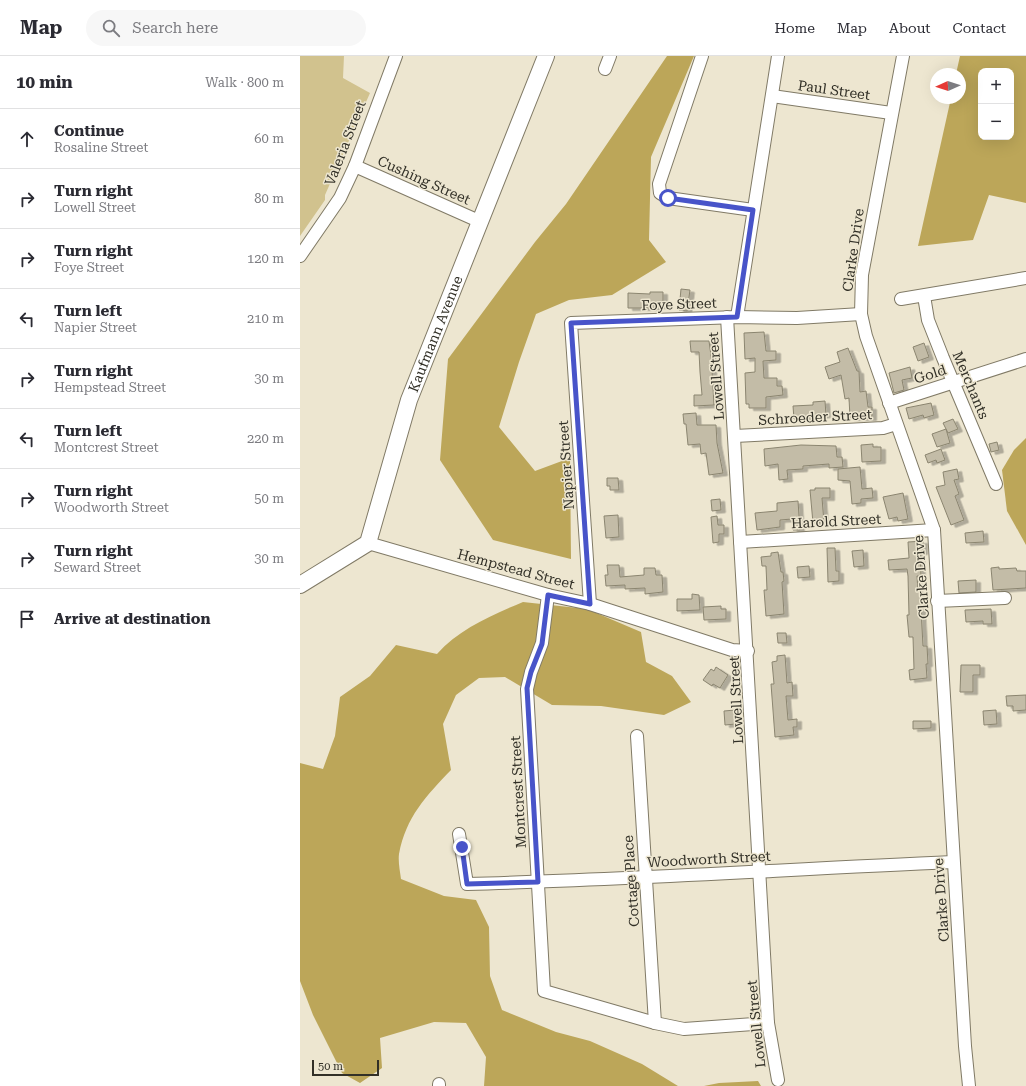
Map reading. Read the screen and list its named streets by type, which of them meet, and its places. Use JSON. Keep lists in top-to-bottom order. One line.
{"streets":{"main road":["Kaufmann Avenue"],"street":["Paul Street","Valeria Street","Cushing Street","Clarke Drive","Foye Street","Gold","Lowell Street","Merchants","Schroeder Street","Napier Street","Harold Street","Hempstead Street","Montcrest Street","Woodworth Street","Cottage Place"]},"crossings":[["Paul Street","Clarke Drive"],["Paul Street","Lowell Street"],["Valeria Street","Cushing Street"],["Cushing Street","Kaufmann Avenue"],["Clarke Drive","Foye Street"],["Clarke Drive","Gold"],["Clarke Drive","Schroeder Street"],["Clarke Drive","Harold Street"],["Clarke Drive","Woodworth Street"],["Foye Street","Lowell Street"],["Foye Street","Napier Street"],["Kaufmann Avenue","Hempstead Street"],["Gold","Merchants"],["Lowell Street","Schroeder Street"],["Lowell Street","Harold Street"],["Lowell Street","Hempstead Street"],["Lowell Street","Woodworth Street"],["Napier Street","Hempstead Street"],["Hempstead Street","Montcrest Street"],["Montcrest Street","Woodworth Street"],["Montcrest Street","Cottage Place"],["Woodworth Street","Cottage Place"]],"scale_bar":"50 m","north":"left","page":{"header":"Map","search":"Search here","nav":["Home","Map","About","Contact"],"heading":["10 min","Walk · 800 m"],"map_buttons":["+","−"],"list":[["Continue","Rosaline Street","60 m"],["Turn right","Lowell Street","80 m"],["Turn right","Foye Street","120 m"],["Turn left","Napier Street","210 m"],["Turn right","Hempstead Street","30 m"],["Turn left","Montcrest Street","220 m"],["Turn right","Woodworth Street","50 m"],["Turn right","Seward Street","30 m"],"Arrive at destination"],"scale":"50 m"}}
